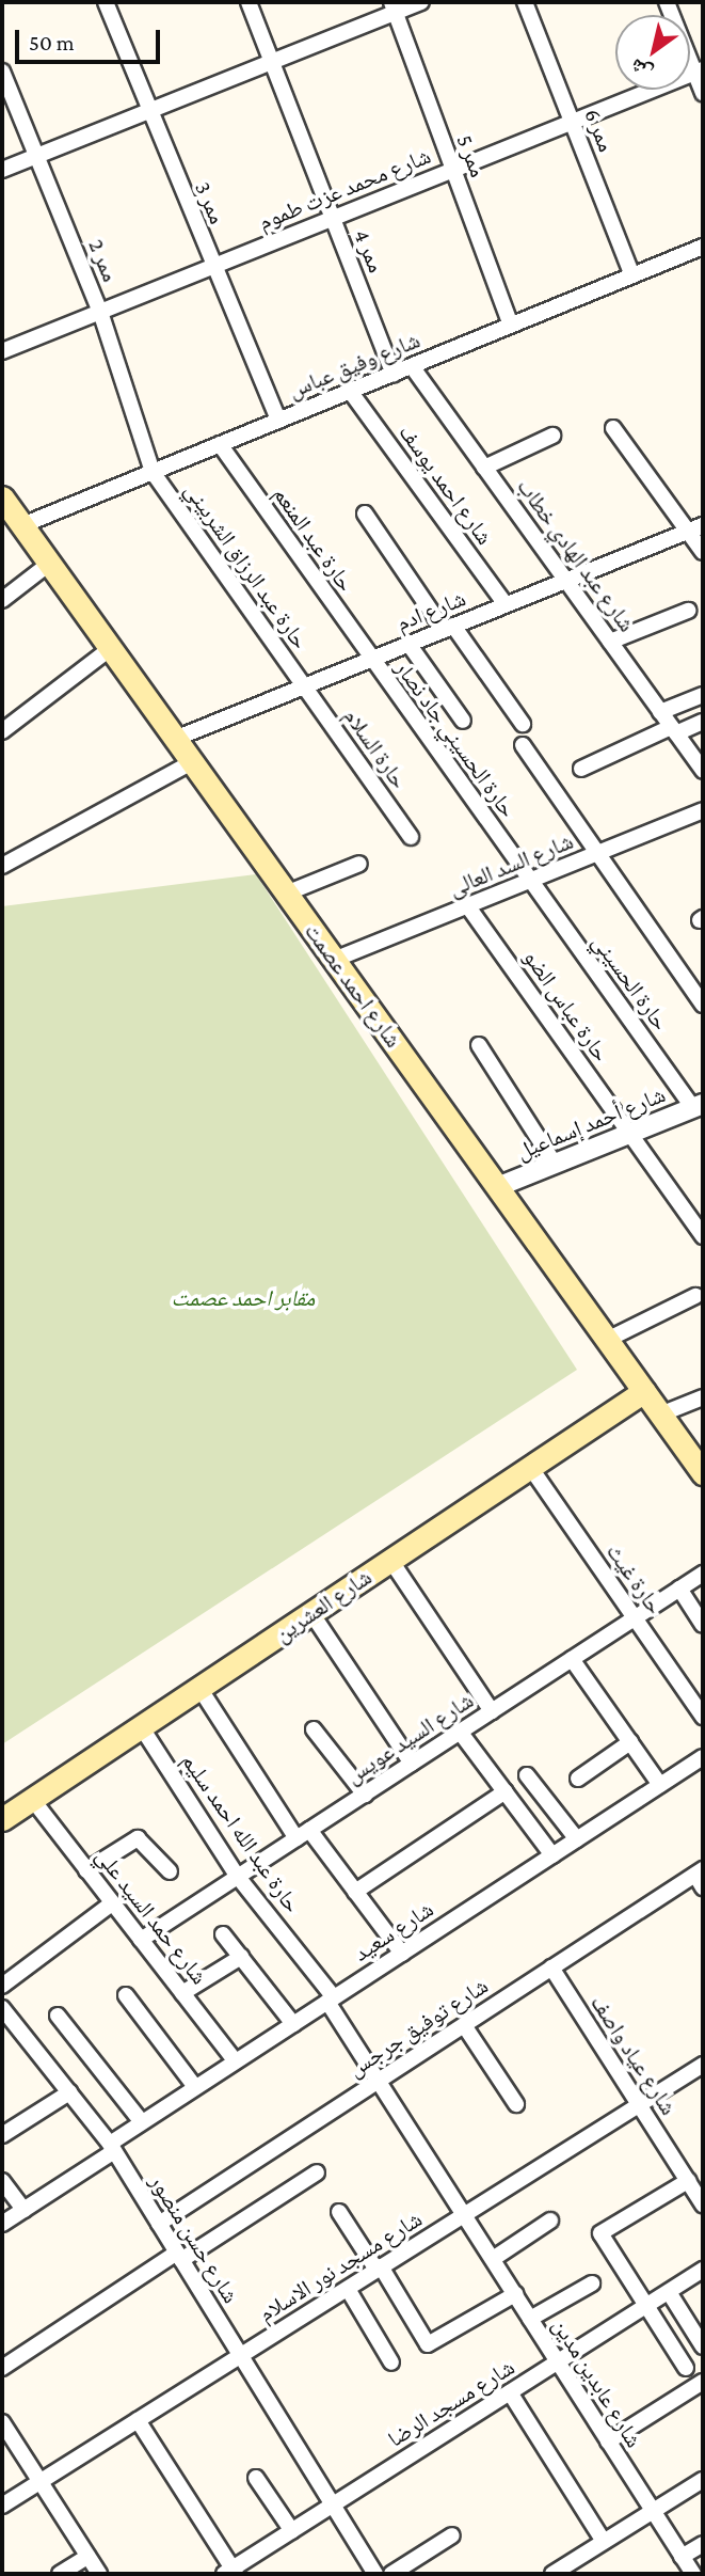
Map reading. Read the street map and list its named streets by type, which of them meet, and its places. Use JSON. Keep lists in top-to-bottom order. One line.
{"streets":{"main road":["شارع احمد عصمت","شارع العشرين"],"street":["ممر 6","ممر 5","شارع محمد عزت طموم","ممر 3","ممر 4","ممر 2","شارع وفيق عباس","شارع احمد يوسف","حارة عبد المنعم","شارع عبد الهادي خطاب","حارة عبد الرزاق الشربيني","شارع ادم","حارة الحسيني جاد نصار","حارة السلام","شارع السد العالى","حارة الحسيني","حارة عباس الضو","شارع أحمد إسماعيل","حارة غيث","شارع السيد عويس","حارة عبد الله احمد سليم","شارع حمد السيد علي","شارع سعيد","شارع توفيق جرجس","شارع عياد واصف","شارع حسن منصور","شارع مسجد نور الاسلام","شارع عابدين مدين","شارع مسجد الرضا"]},"crossings":[["ممر 6","شارع محمد عزت طموم"],["ممر 6","شارع وفيق عباس"],["ممر 5","شارع محمد عزت طموم"],["ممر 5","شارع وفيق عباس"],["شارع محمد عزت طموم","ممر 3"],["شارع محمد عزت طموم","ممر 4"],["شارع محمد عزت طموم","ممر 2"],["ممر 3","شارع وفيق عباس"],["ممر 4","شارع وفيق عباس"],["ممر 2","شارع وفيق عباس"],["ممر 2","حارة عبد الرزاق الشربيني"],["شارع وفيق عباس","شارع احمد يوسف"],["شارع وفيق عباس","حارة عبد المنعم"],["شارع وفيق عباس","شارع عبد الهادي خطاب"],["شارع وفيق عباس","حارة عبد الرزاق الشربيني"],["شارع وفيق عباس","شارع احمد عصمت"],["شارع احمد يوسف","شارع ادم"],["حارة عبد المنعم","شارع ادم"],["حارة عبد المنعم","حارة الحسيني جاد نصار"],["شارع عبد الهادي خطاب","شارع ادم"],["حارة عبد الرزاق الشربيني","شارع ادم"],["حارة عبد الرزاق الشربيني","حارة السلام"],["شارع ادم","حارة الحسيني جاد نصار"],["شارع ادم","حارة السلام"],["شارع ادم","شارع احمد عصمت"],["حارة الحسيني جاد نصار","شارع السد العالى"],["حارة الحسيني جاد نصار","حارة الحسيني"],["شارع السد العالى","حارة الحسيني"],["شارع السد العالى","شارع احمد عصمت"],["شارع السد العالى","حارة عباس الضو"],["حارة الحسيني","شارع أحمد إسماعيل"],["شارع احمد عصمت","شارع أحمد إسماعيل"],["شارع احمد عصمت","شارع العشرين"],["حارة عباس الضو","شارع أحمد إسماعيل"],["حارة غيث","شارع العشرين"],["حارة غيث","شارع السيد عويس"],["شارع العشرين","حارة عبد الله احمد سليم"],["شارع العشرين","شارع حمد السيد علي"],["شارع السيد عويس","حارة عبد الله احمد سليم"],["شارع السيد عويس","شارع حمد السيد علي"],["حارة عبد الله احمد سليم","شارع سعيد"],["حارة عبد الله احمد سليم","شارع توفيق جرجس"],["حارة عبد الله احمد سليم","شارع عابدين مدين"],["شارع حمد السيد علي","شارع سعيد"],["شارع سعيد","شارع حسن منصور"],["شارع توفيق جرجس","شارع عياد واصف"],["شارع توفيق جرجس","شارع حسن منصور"],["شارع توفيق جرجس","شارع عابدين مدين"],["شارع عياد واصف","شارع مسجد نور الاسلام"],["شارع حسن منصور","شارع مسجد نور الاسلام"],["شارع حسن منصور","شارع مسجد الرضا"],["شارع مسجد نور الاسلام","شارع عابدين مدين"],["شارع عابدين مدين","شارع مسجد الرضا"]],"parks":["مقابر احمد عصمت"],"scale_bar":"50 m","north":"bottom left"}
